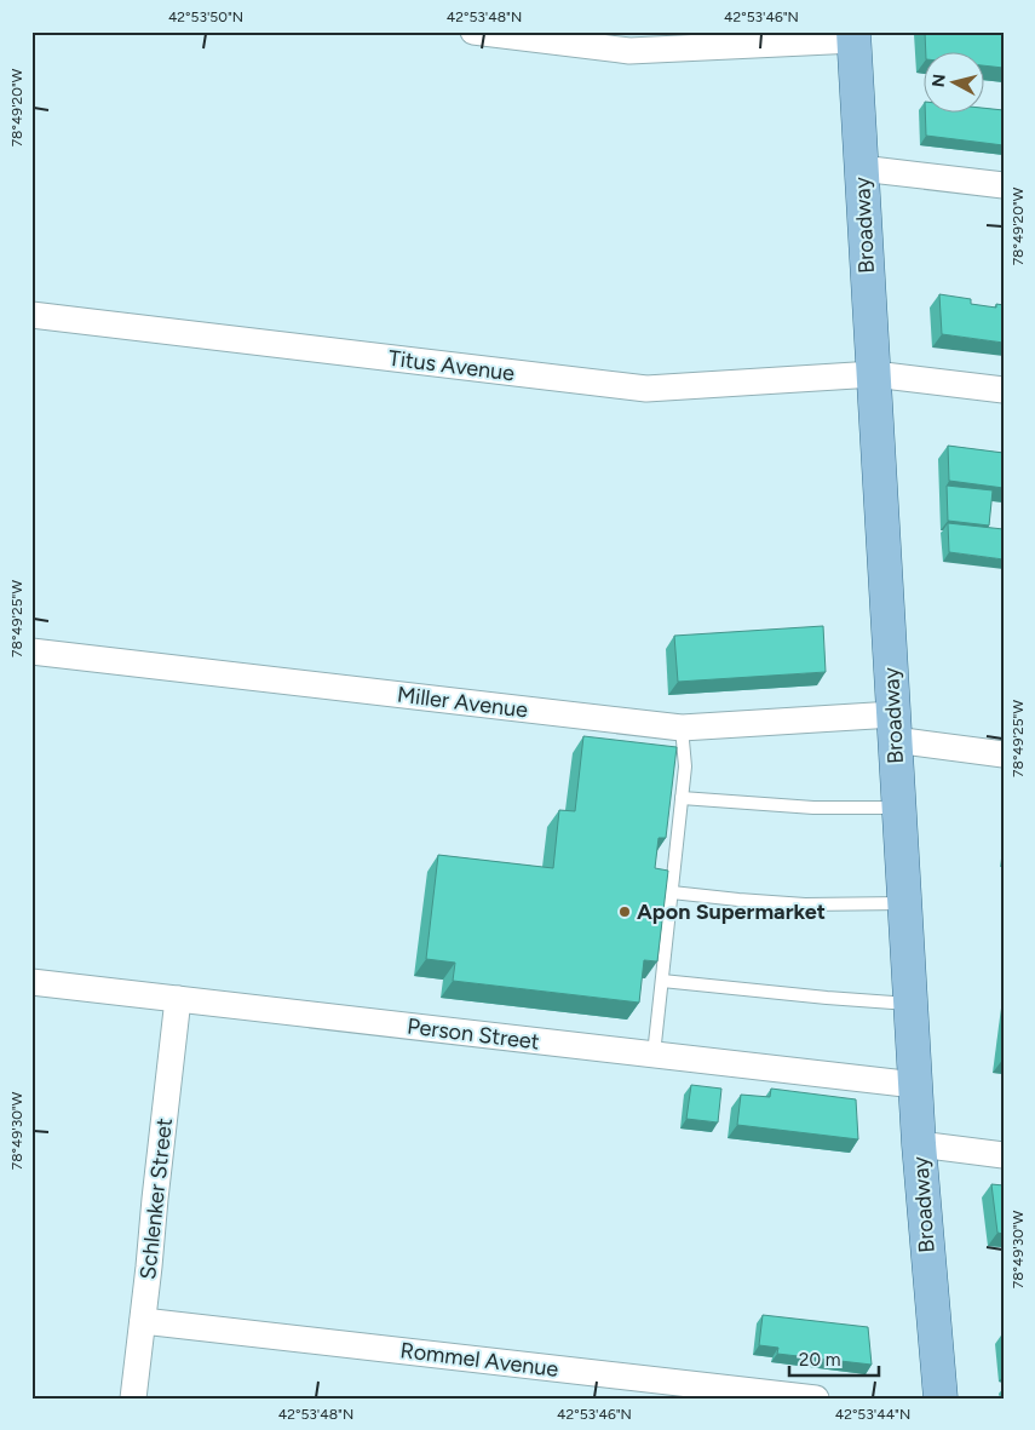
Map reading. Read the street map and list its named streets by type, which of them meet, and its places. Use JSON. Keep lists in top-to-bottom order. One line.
{"streets":{"main road":["Broadway"],"street":["Titus Avenue","Miller Avenue","Person Street","Schlenker Street","Rommel Avenue"]},"crossings":[["Broadway","Titus Avenue"],["Broadway","Miller Avenue"],["Broadway","Person Street"],["Person Street","Schlenker Street"],["Schlenker Street","Rommel Avenue"]],"places":["Apon Supermarket"],"scale_bar":"20 m","north":"left","coordinates":["42°53'50\"N","42°53'48\"N","42°53'46\"N","78°49'20\"W","78°49'25\"W","78°49'30\"W","42°53'44\"N"]}
